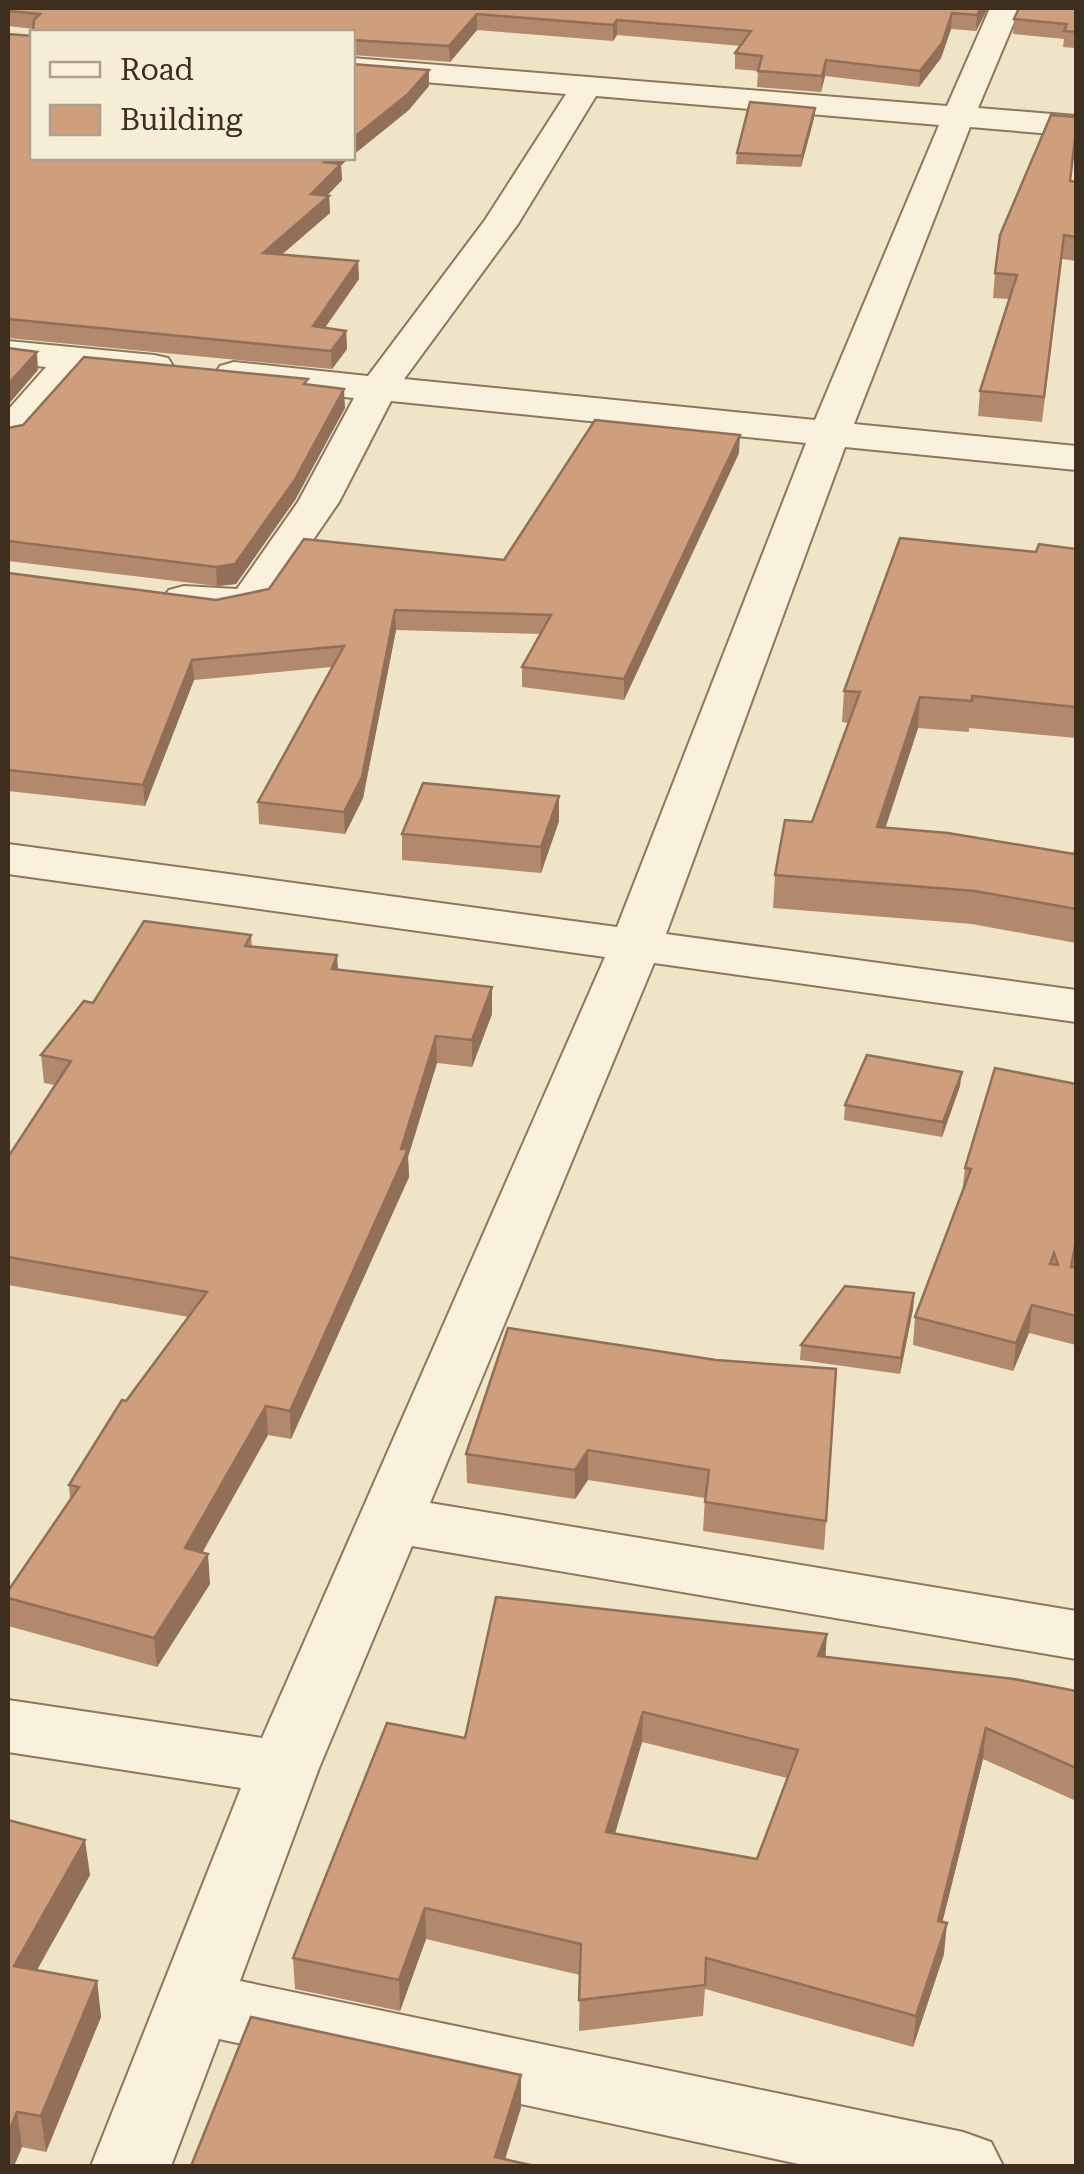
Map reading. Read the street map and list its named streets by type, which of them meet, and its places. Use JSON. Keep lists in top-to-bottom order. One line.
{"legend":["Road","Building"]}
